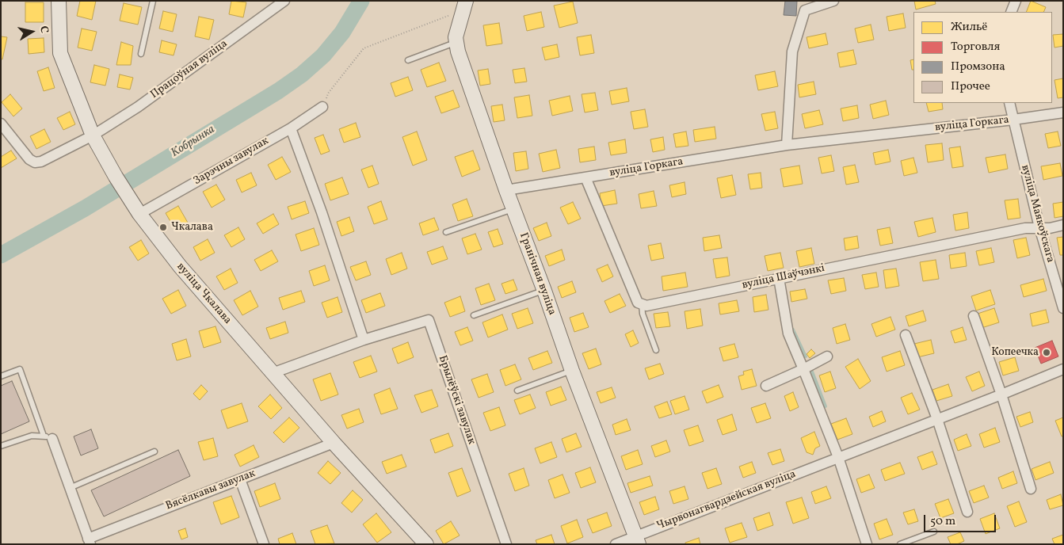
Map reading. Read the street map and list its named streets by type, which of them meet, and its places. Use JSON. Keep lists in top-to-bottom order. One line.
{"streets":{"main road":["Гранічная вуліца","вуліца Чкалава"],"street":["Працоўная вуліца","вуліца Горкага","Зарэчны завулак","вуліца Маякоўскага","вуліца Шаўчэнкі","Брылёўскі завулак","Вясёлкавы завулак","Чырвонагвардзейская вуліца"]},"crossings":[["Працоўная вуліца","вуліца Чкалава"],["вуліца Горкага","вуліца Маякоўскага"],["вуліца Горкага","Гранічная вуліца"],["Зарэчны завулак","вуліца Чкалава"],["вуліца Маякоўскага","вуліца Шаўчэнкі"],["Гранічная вуліца","Чырвонагвардзейская вуліца"],["вуліца Чкалава","Брылёўскі завулак"],["вуліца Чкалава","Вясёлкавы завулак"]],"water":["Кобрынка"],"places":["Чкалава","Копеечка"],"legend":["Жильё","Торговля","Промзона","Прочее"],"scale_bar":"50 m","north":"right"}
